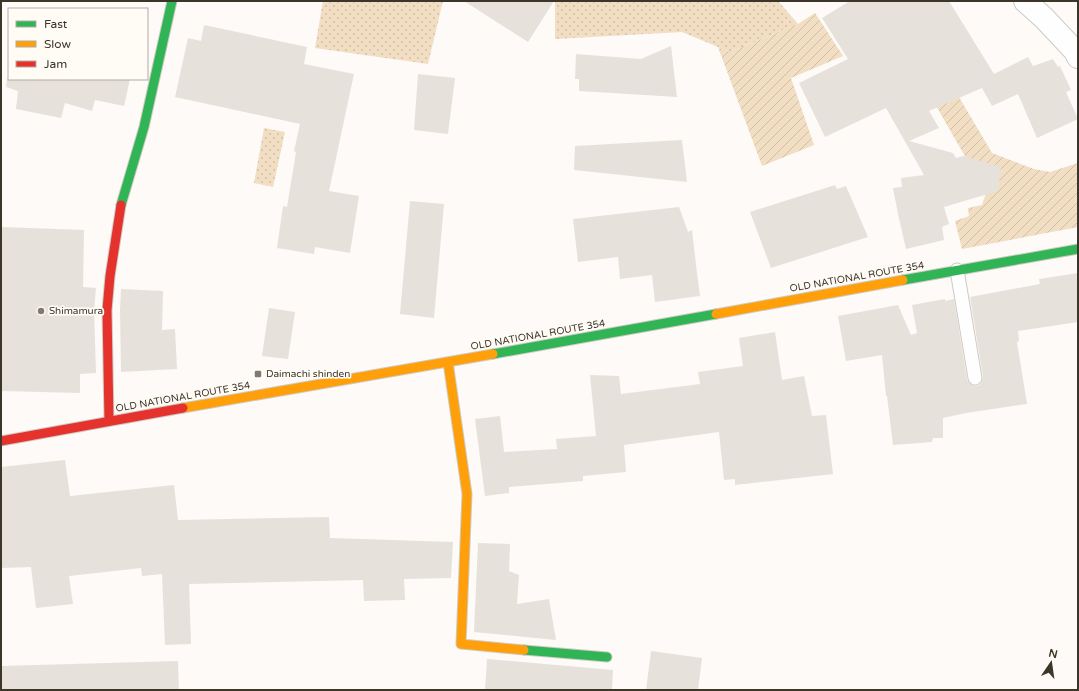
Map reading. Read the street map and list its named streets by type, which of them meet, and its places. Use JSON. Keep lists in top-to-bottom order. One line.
{"streets":{"street":["OLD NATIONAL ROUTE 354"]},"places":{"other":["Shimamura"],"transit":["Daimachi shinden"]},"legend":["Fast","Slow","Jam"],"north":"top"}
